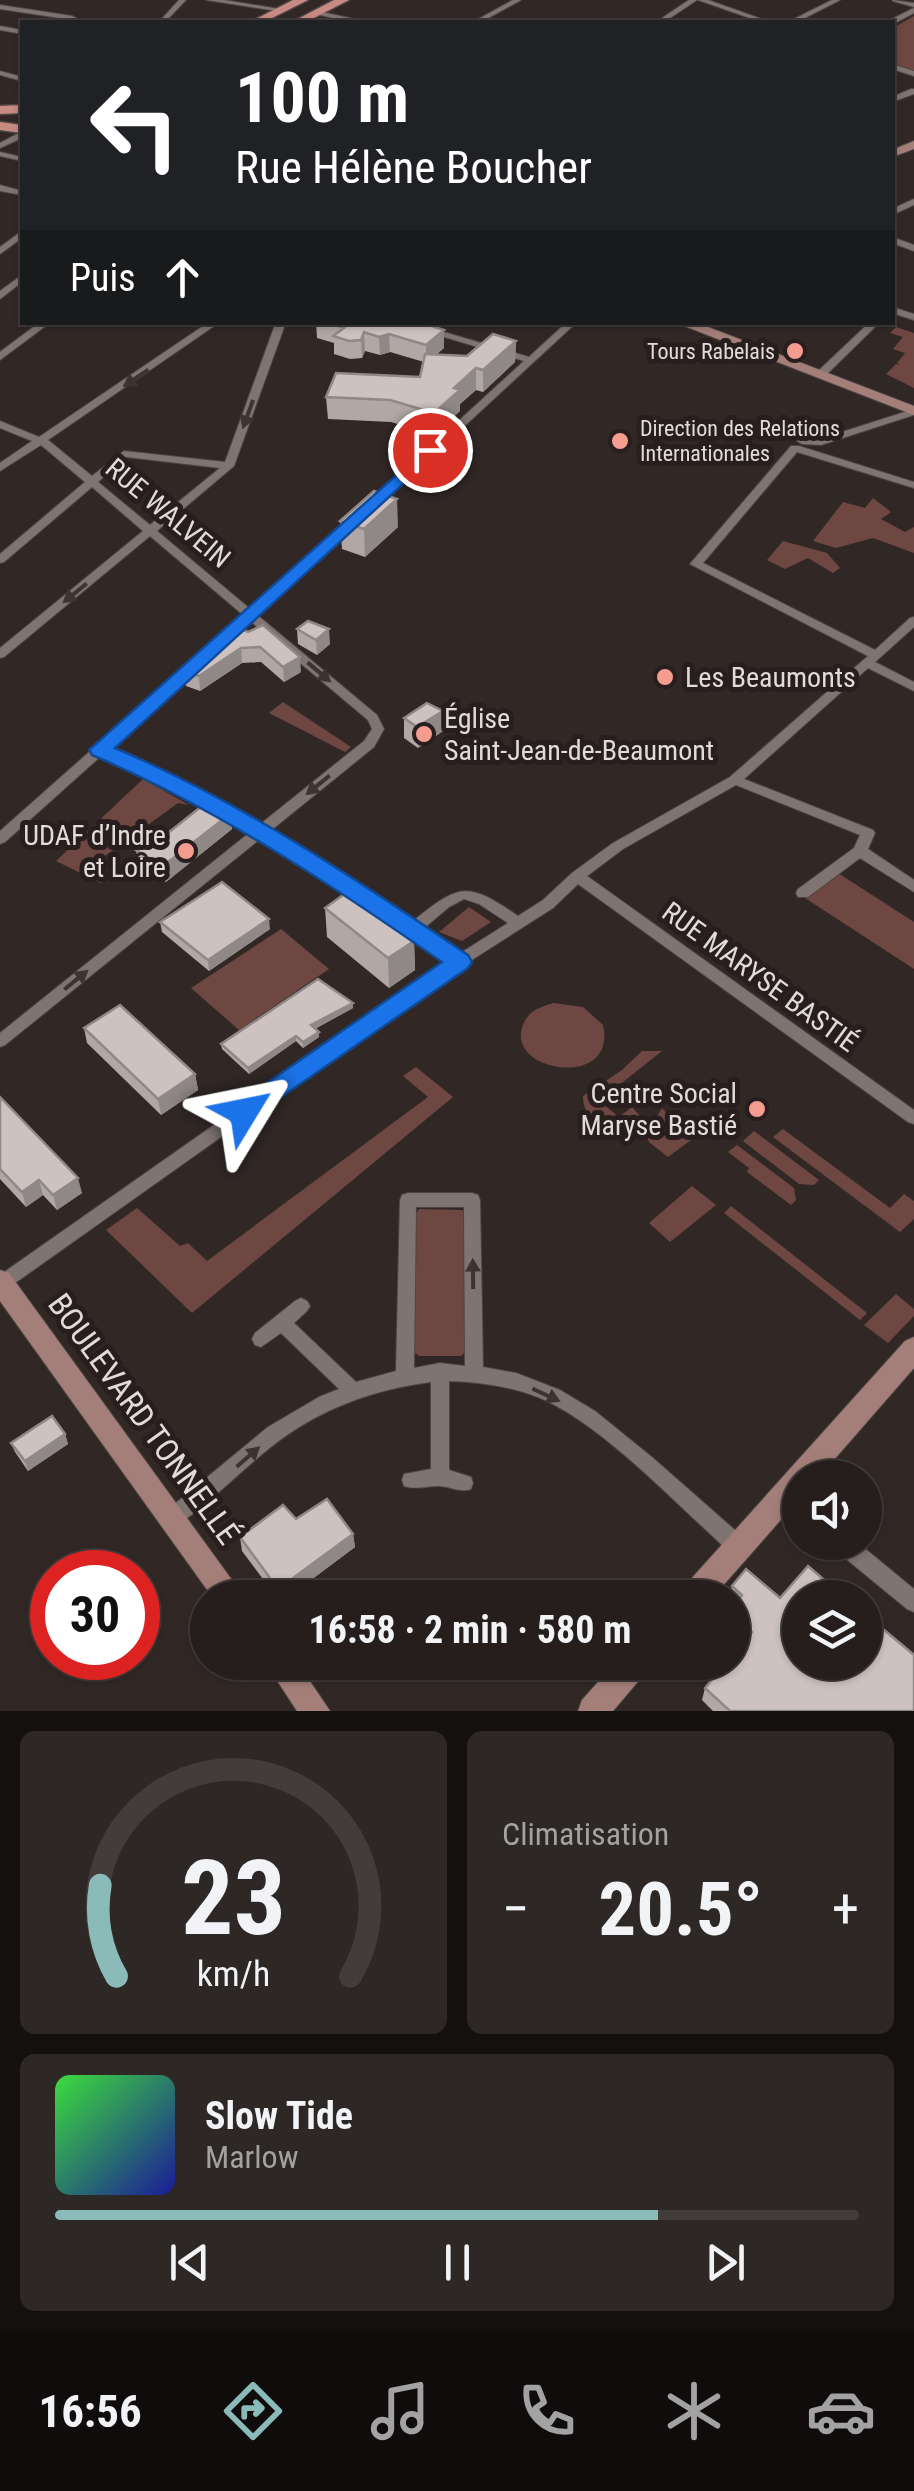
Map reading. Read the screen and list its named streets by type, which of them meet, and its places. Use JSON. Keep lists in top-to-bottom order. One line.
{"streets":{"street":["RUE WALVEIN","RUE MARYSE BASTIÉ","BOULEVARD TONNELLÉ"]},"one_way":["RUE WALVEIN"],"places":["Tours Rabelais","Direction des Relations Internationales","Les Beaumonts","Église Saint-Jean-de-Beaumont","UDAF d’Indre et Loire","Centre Social Maryse Bastié"],"page":{"turn":["100 m","Rue Hélène Boucher"],"then":"Puis","limit":"30","trip":"16:58 · 2 min · 580 m","tile":"Climatisation","heat":["−","20.5°","+"],"song":["Slow Tide","Marlow"],"tabs":"16:56","gauge":["23","km/h"]}}
